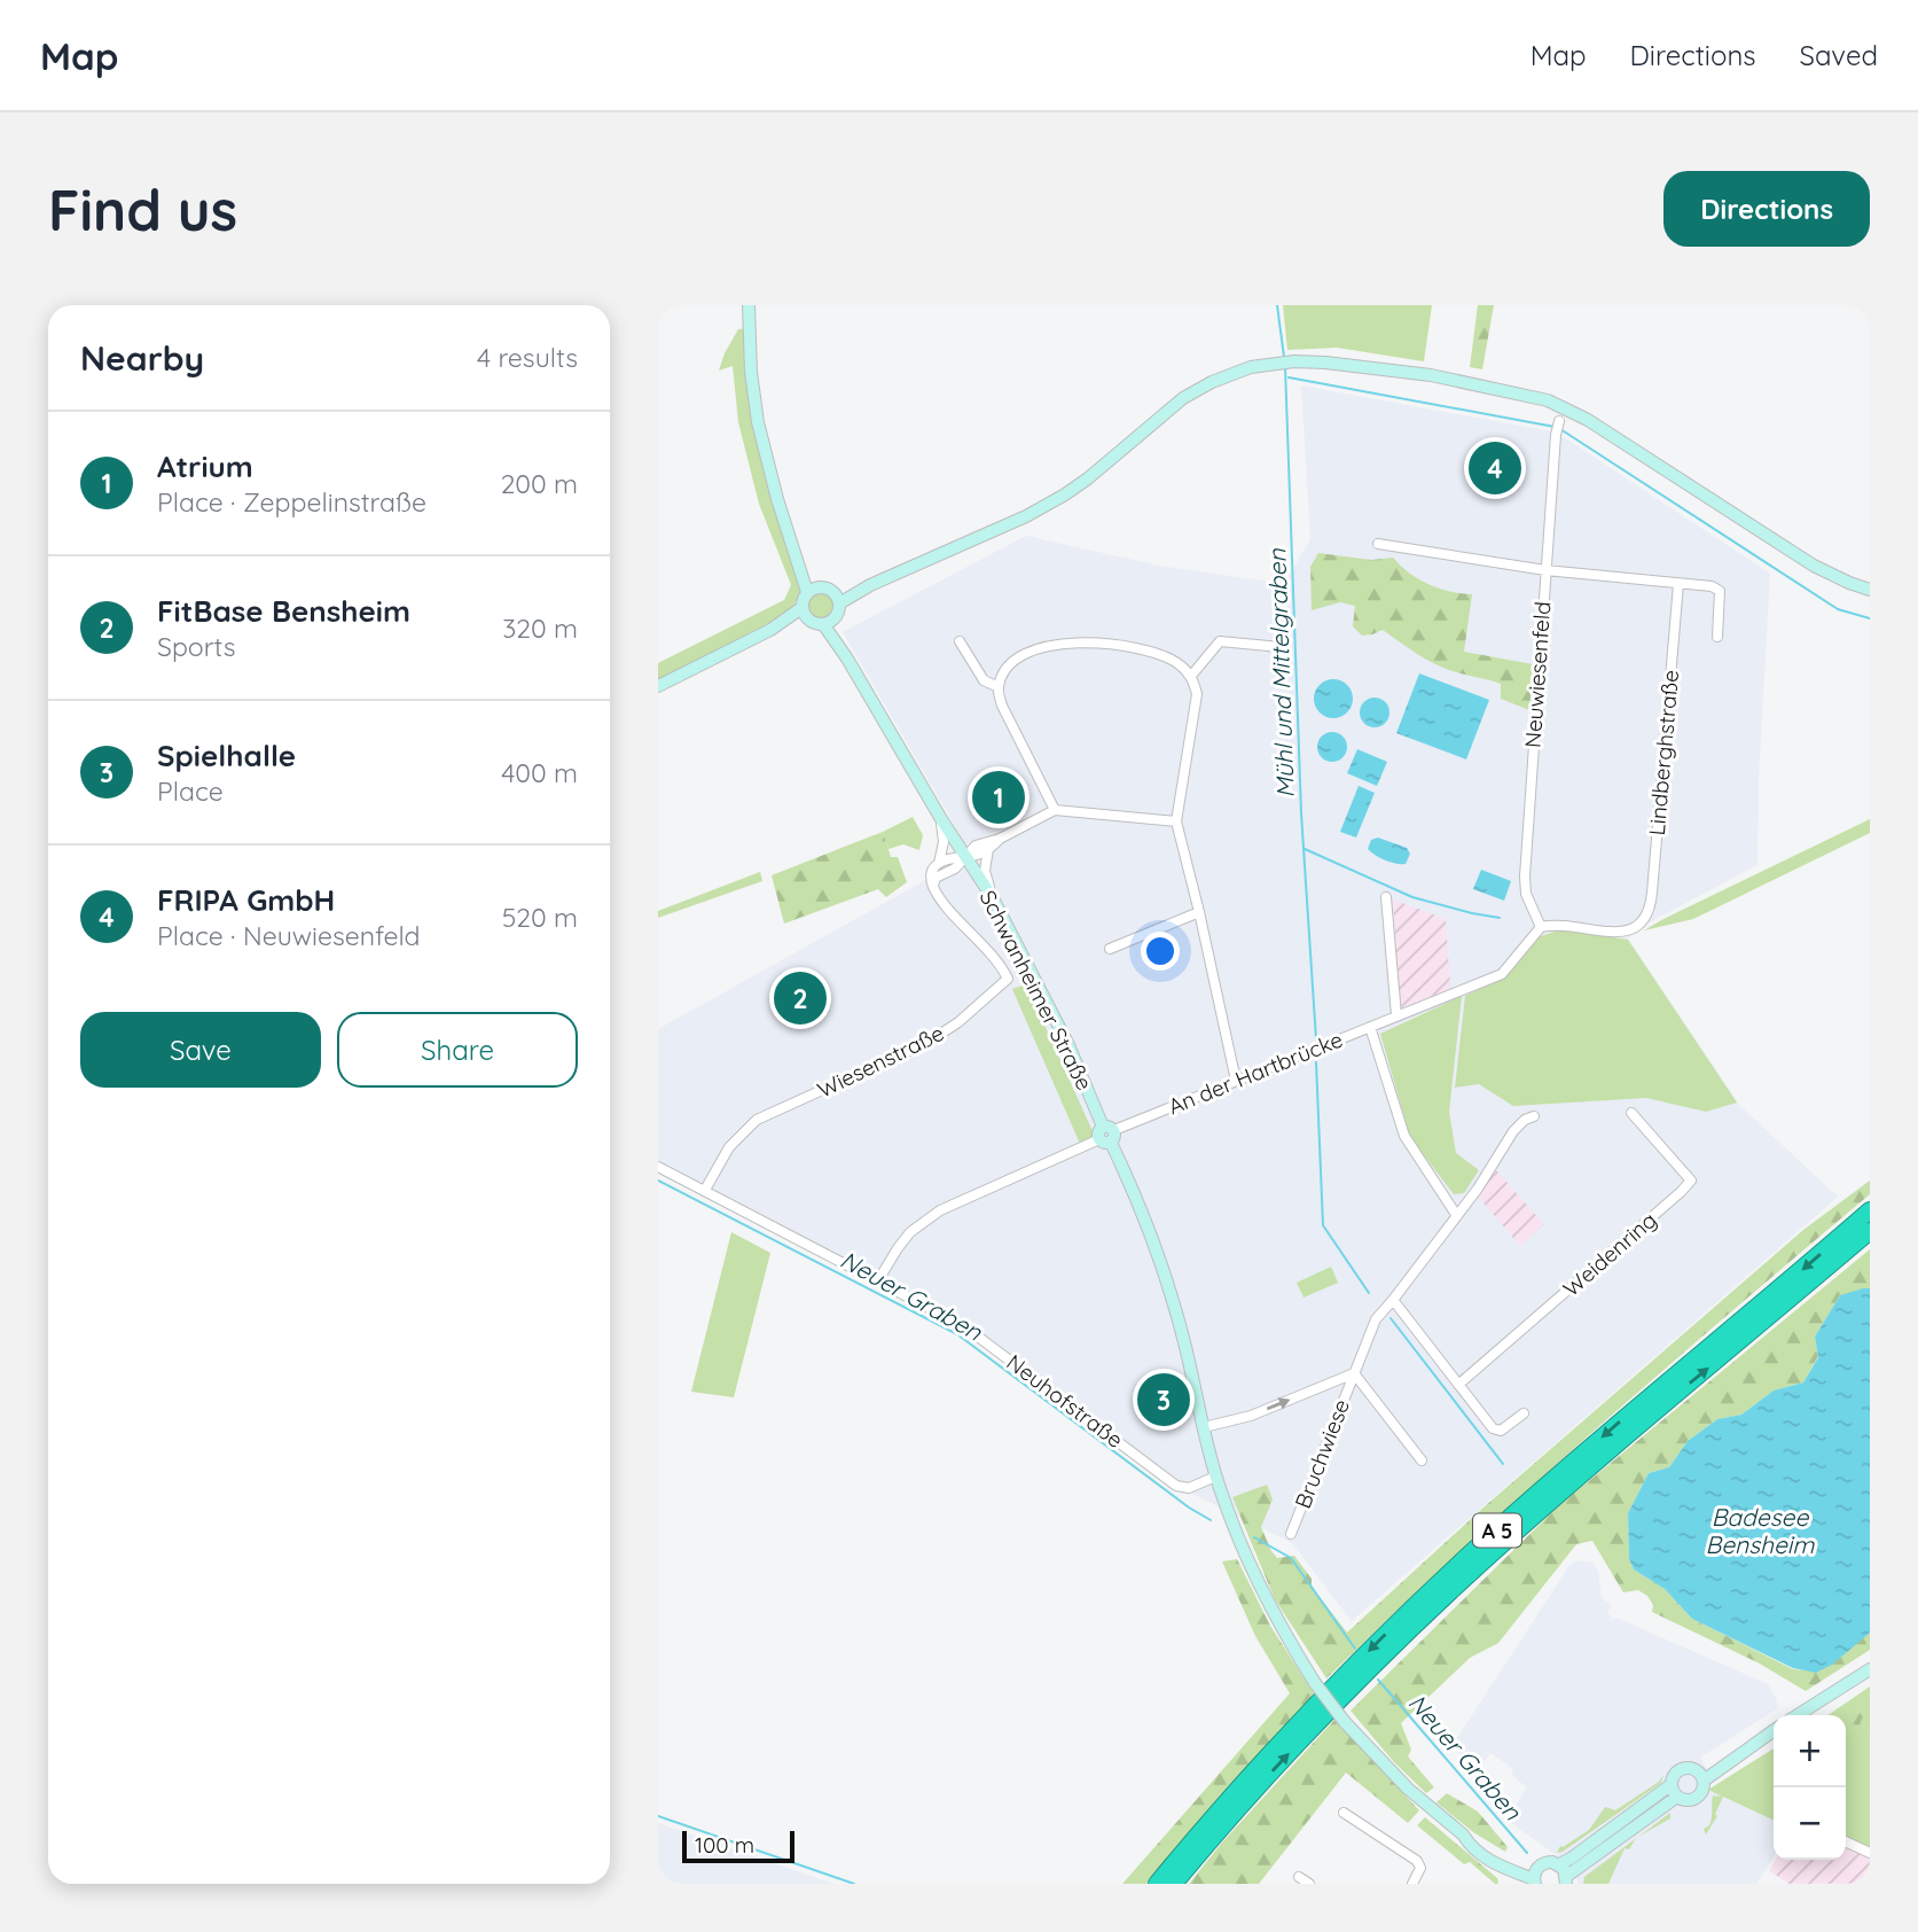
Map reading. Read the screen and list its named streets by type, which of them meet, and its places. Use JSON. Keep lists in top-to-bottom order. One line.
{"streets":{"highway":["A 5"],"main road":["Schwanheimer Straße"],"street":["Neuwiesenfeld","Lindberghstraße","Wiesenstraße","An der Hartbrücke","Weidenring","Neuhofstraße","Bruchwiese"]},"crossings":[["Neuwiesenfeld","Lindberghstraße"],["Neuwiesenfeld","An der Hartbrücke"],["Lindberghstraße","An der Hartbrücke"],["Schwanheimer Straße","An der Hartbrücke"],["Schwanheimer Straße","Neuhofstraße"],["Wiesenstraße","Neuhofstraße"],["An der Hartbrücke","Neuhofstraße"]],"water":["Mühl und Mittelgraben","Neuer Graben","Badesee Bensheim"],"scale_bar":"100 m","page":{"header":"Map","nav":["Map","Directions","Saved"],"buttons":["Directions",["Save","Share"]],"title":"Find us","heading":["Nearby","4 results"],"list":[{"mark":"1","name":"Atrium","note":"Place · Zeppelinstraße","value":"200 m"},{"mark":"2","name":"FitBase Bensheim","note":"Sports","value":"320 m"},{"mark":"3","name":"Spielhalle","note":"Place","value":"400 m"},{"mark":"4","name":"FRIPA GmbH","note":"Place · Neuwiesenfeld","value":"520 m"}],"pins":["4","1","2","3"],"map_buttons":["+","−"],"scale":"100 m"}}
